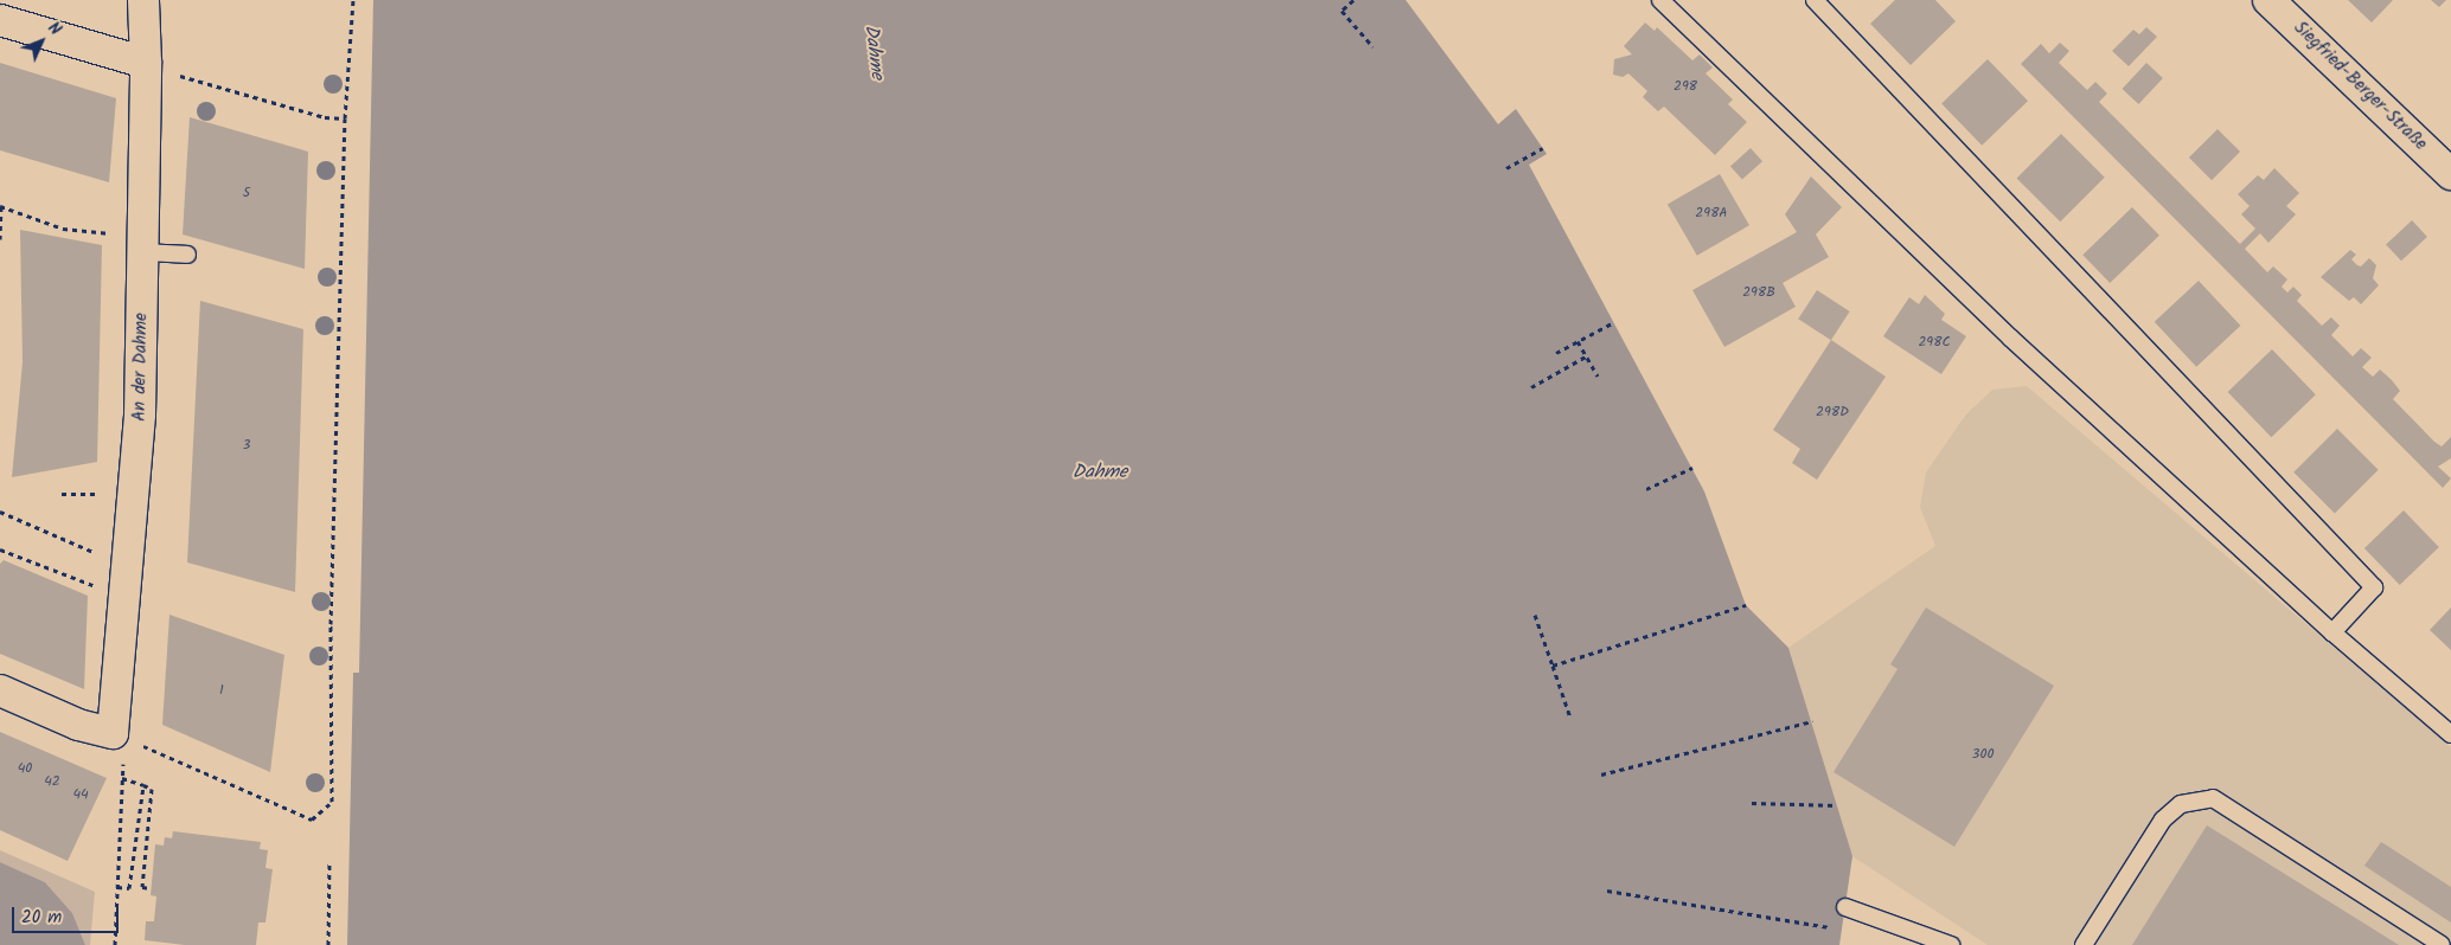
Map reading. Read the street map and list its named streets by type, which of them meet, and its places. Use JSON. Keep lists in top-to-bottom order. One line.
{"streets":{"street":["Siegfried-Berger-Straße","An der Dahme"]},"water":["Dahme"],"house_numbers":["298","5","298A","298B","298C","298D","3","1","300","40","42","44"],"scale_bar":"20 m","north":"top right"}
